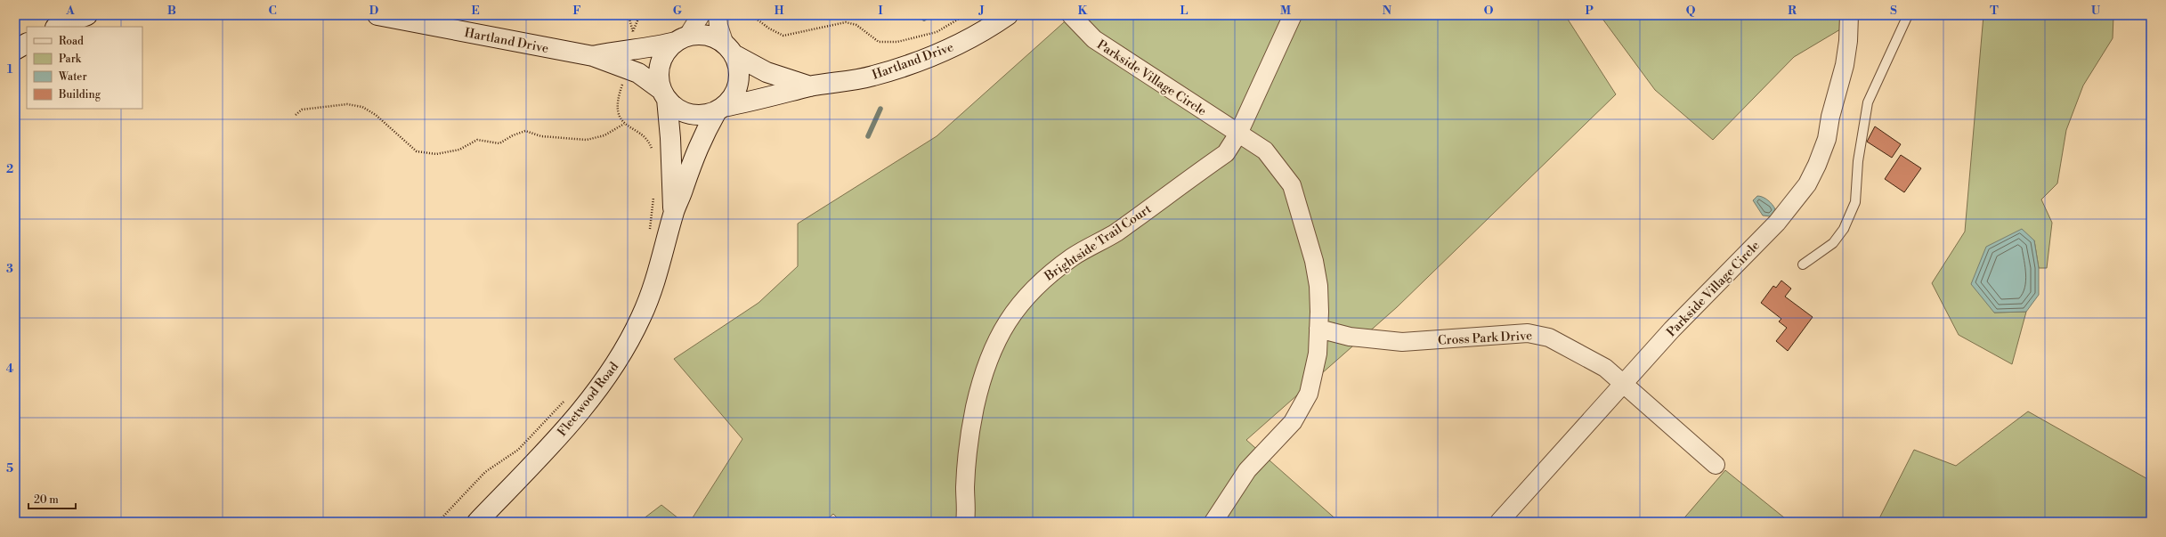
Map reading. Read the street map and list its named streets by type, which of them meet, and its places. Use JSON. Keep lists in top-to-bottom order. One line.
{"streets":{"main road":["Hartland Drive","Fleetwood Road"],"street":["Parkside Village Circle","Brightside Trail Court","Cross Park Drive"]},"crossings":[["Hartland Drive","Fleetwood Road"],["Parkside Village Circle","Brightside Trail Court"],["Parkside Village Circle","Cross Park Drive"]],"legend":["Road","Park","Water","Building"],"scale_bar":"20 m","grid":{"columns":["A","B","C","D","E","F","G","H","I","J","K","L","M","N","O","P","Q","R","S","T","U"],"rows":["1","2","3","4","5"]}}
